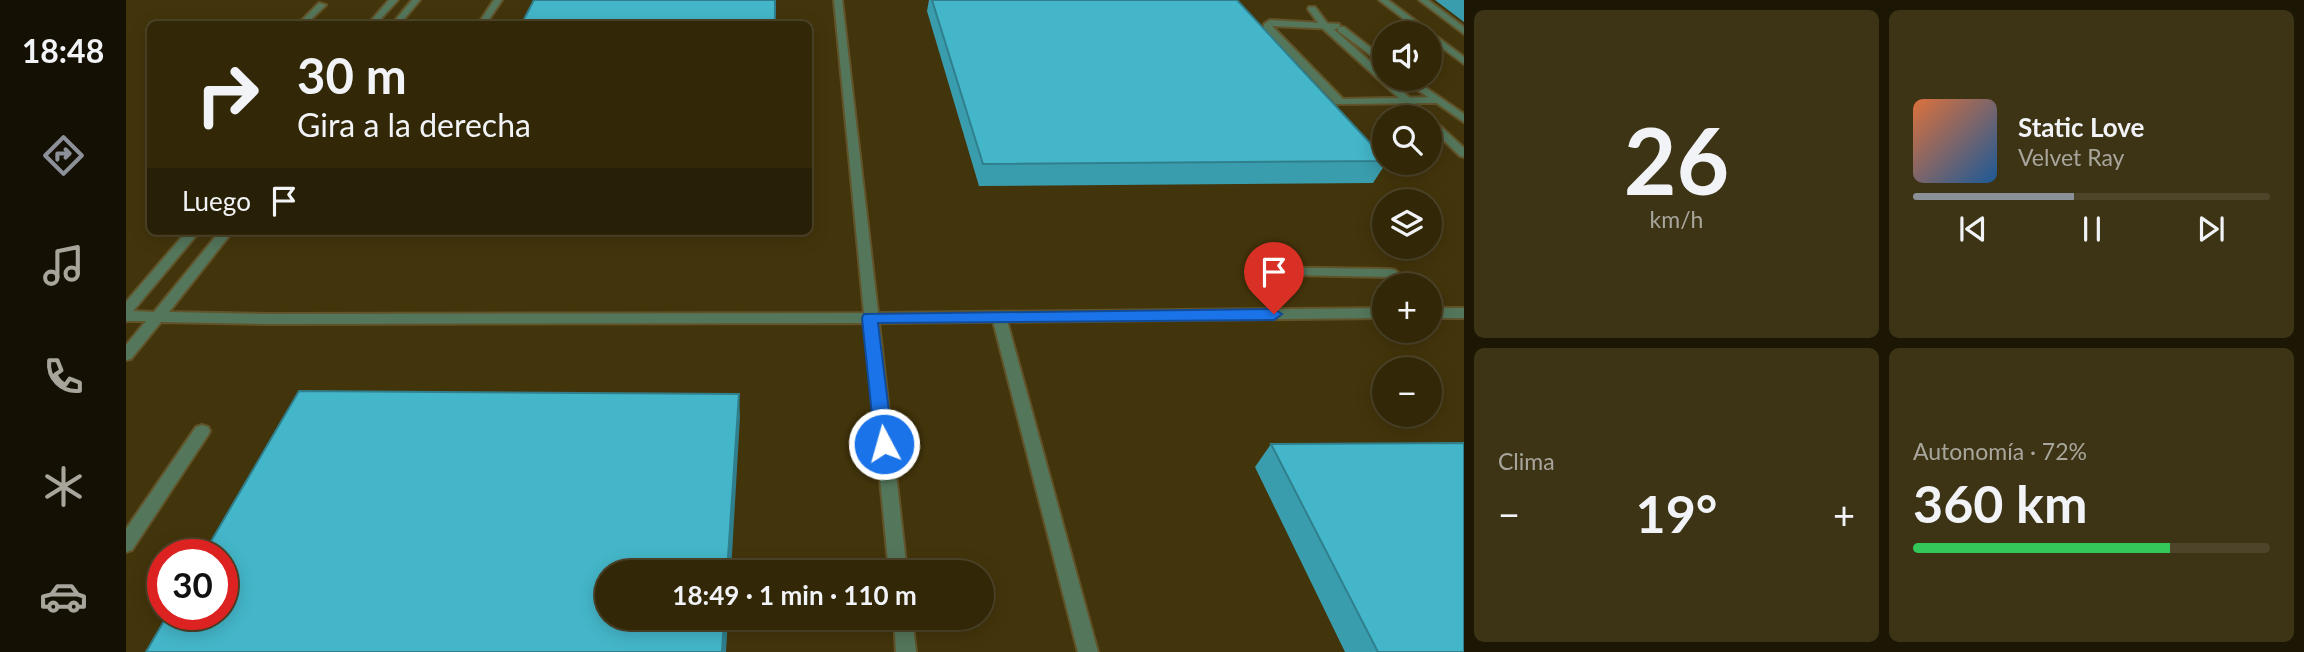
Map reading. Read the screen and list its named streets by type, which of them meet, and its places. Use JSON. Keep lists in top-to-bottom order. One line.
{"page":{"tabs":"18:48","tile":[["26","km/h"],"Clima",["Autonomía · 72%","360 km"]],"map_buttons":["+","−"],"turn":["30 m","Gira a la derecha"],"song":["Static Love","Velvet Ray"],"then":"Luego","heat":["−","19°","+"],"limit":"30","trip":"18:49 · 1 min · 110 m"}}
